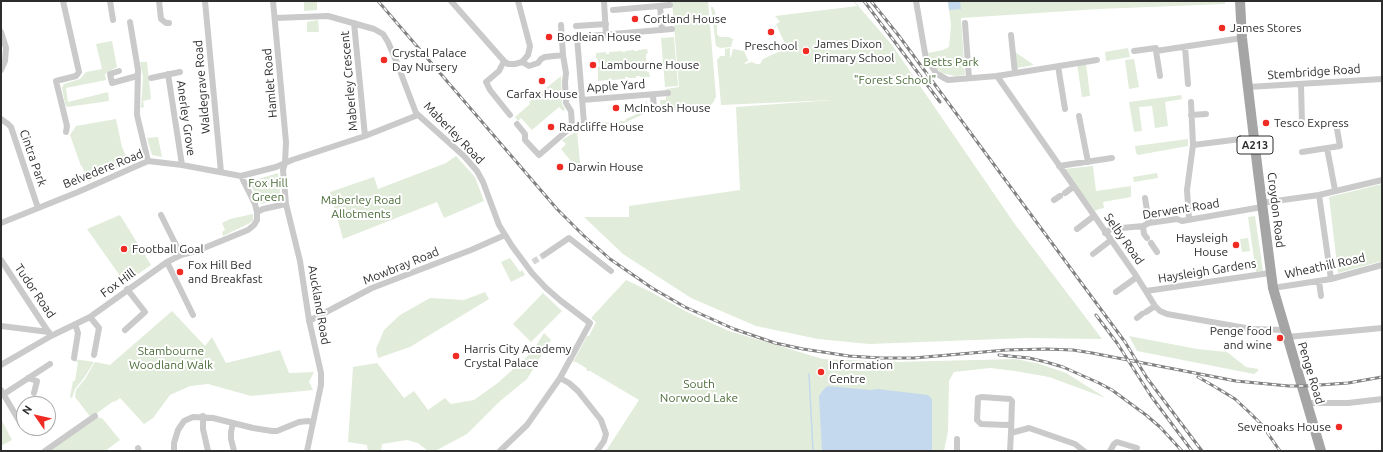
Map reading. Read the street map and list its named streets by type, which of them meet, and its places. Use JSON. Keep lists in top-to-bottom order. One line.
{"streets":{"main road":["A213","Croydon Road","Penge Road"],"street":["Stembridge Road","Maberley Crescent","Hamlet Road","Apple Yard","Waldegrave Road","Anerley Grove","Maberley Road","Cintra Park","Belvedere Road","Derwent Road","Selby Road","Mowbray Road","Wheathill Road","Haysleigh Gardens","Fox Hill","Tudor Road","Auckland Road"]},"crossings":[["Stembridge Road","Croydon Road"],["Maberley Crescent","Maberley Road"],["Maberley Crescent","Belvedere Road"],["Hamlet Road","Maberley Road"],["Hamlet Road","Belvedere Road"],["Hamlet Road","Auckland Road"],["Waldegrave Road","Belvedere Road"],["Anerley Grove","Belvedere Road"],["Maberley Road","Belvedere Road"],["Maberley Road","Mowbray Road"],["Cintra Park","Belvedere Road"],["Belvedere Road","Auckland Road"],["Derwent Road","Croydon Road"],["Derwent Road","Selby Road"],["Croydon Road","Wheathill Road"],["Croydon Road","Haysleigh Gardens"],["Croydon Road","Penge Road"],["Selby Road","Haysleigh Gardens"],["Mowbray Road","Auckland Road"],["Fox Hill","Tudor Road"]],"parks":["Betts Park","\"Forest School\"","Fox Hill Green","Maberley Road Allotments","Stambourne Woodland Walk","South Norwood Lake"],"places":["Cortland House","James Stores","Preschool","Bodleian House","James Dixon Primary School","Crystal Palace Day Nursery","Lambourne House","Carfax House","McIntosh House","Tesco Express","Radcliffe House","Darwin House","Haysleigh House","Football Goal","Fox Hill Bed and Breakfast","Penge food and wine","Harris City Academy Crystal Palace","Information Centre","Sevenoaks House"],"north":"top left"}
